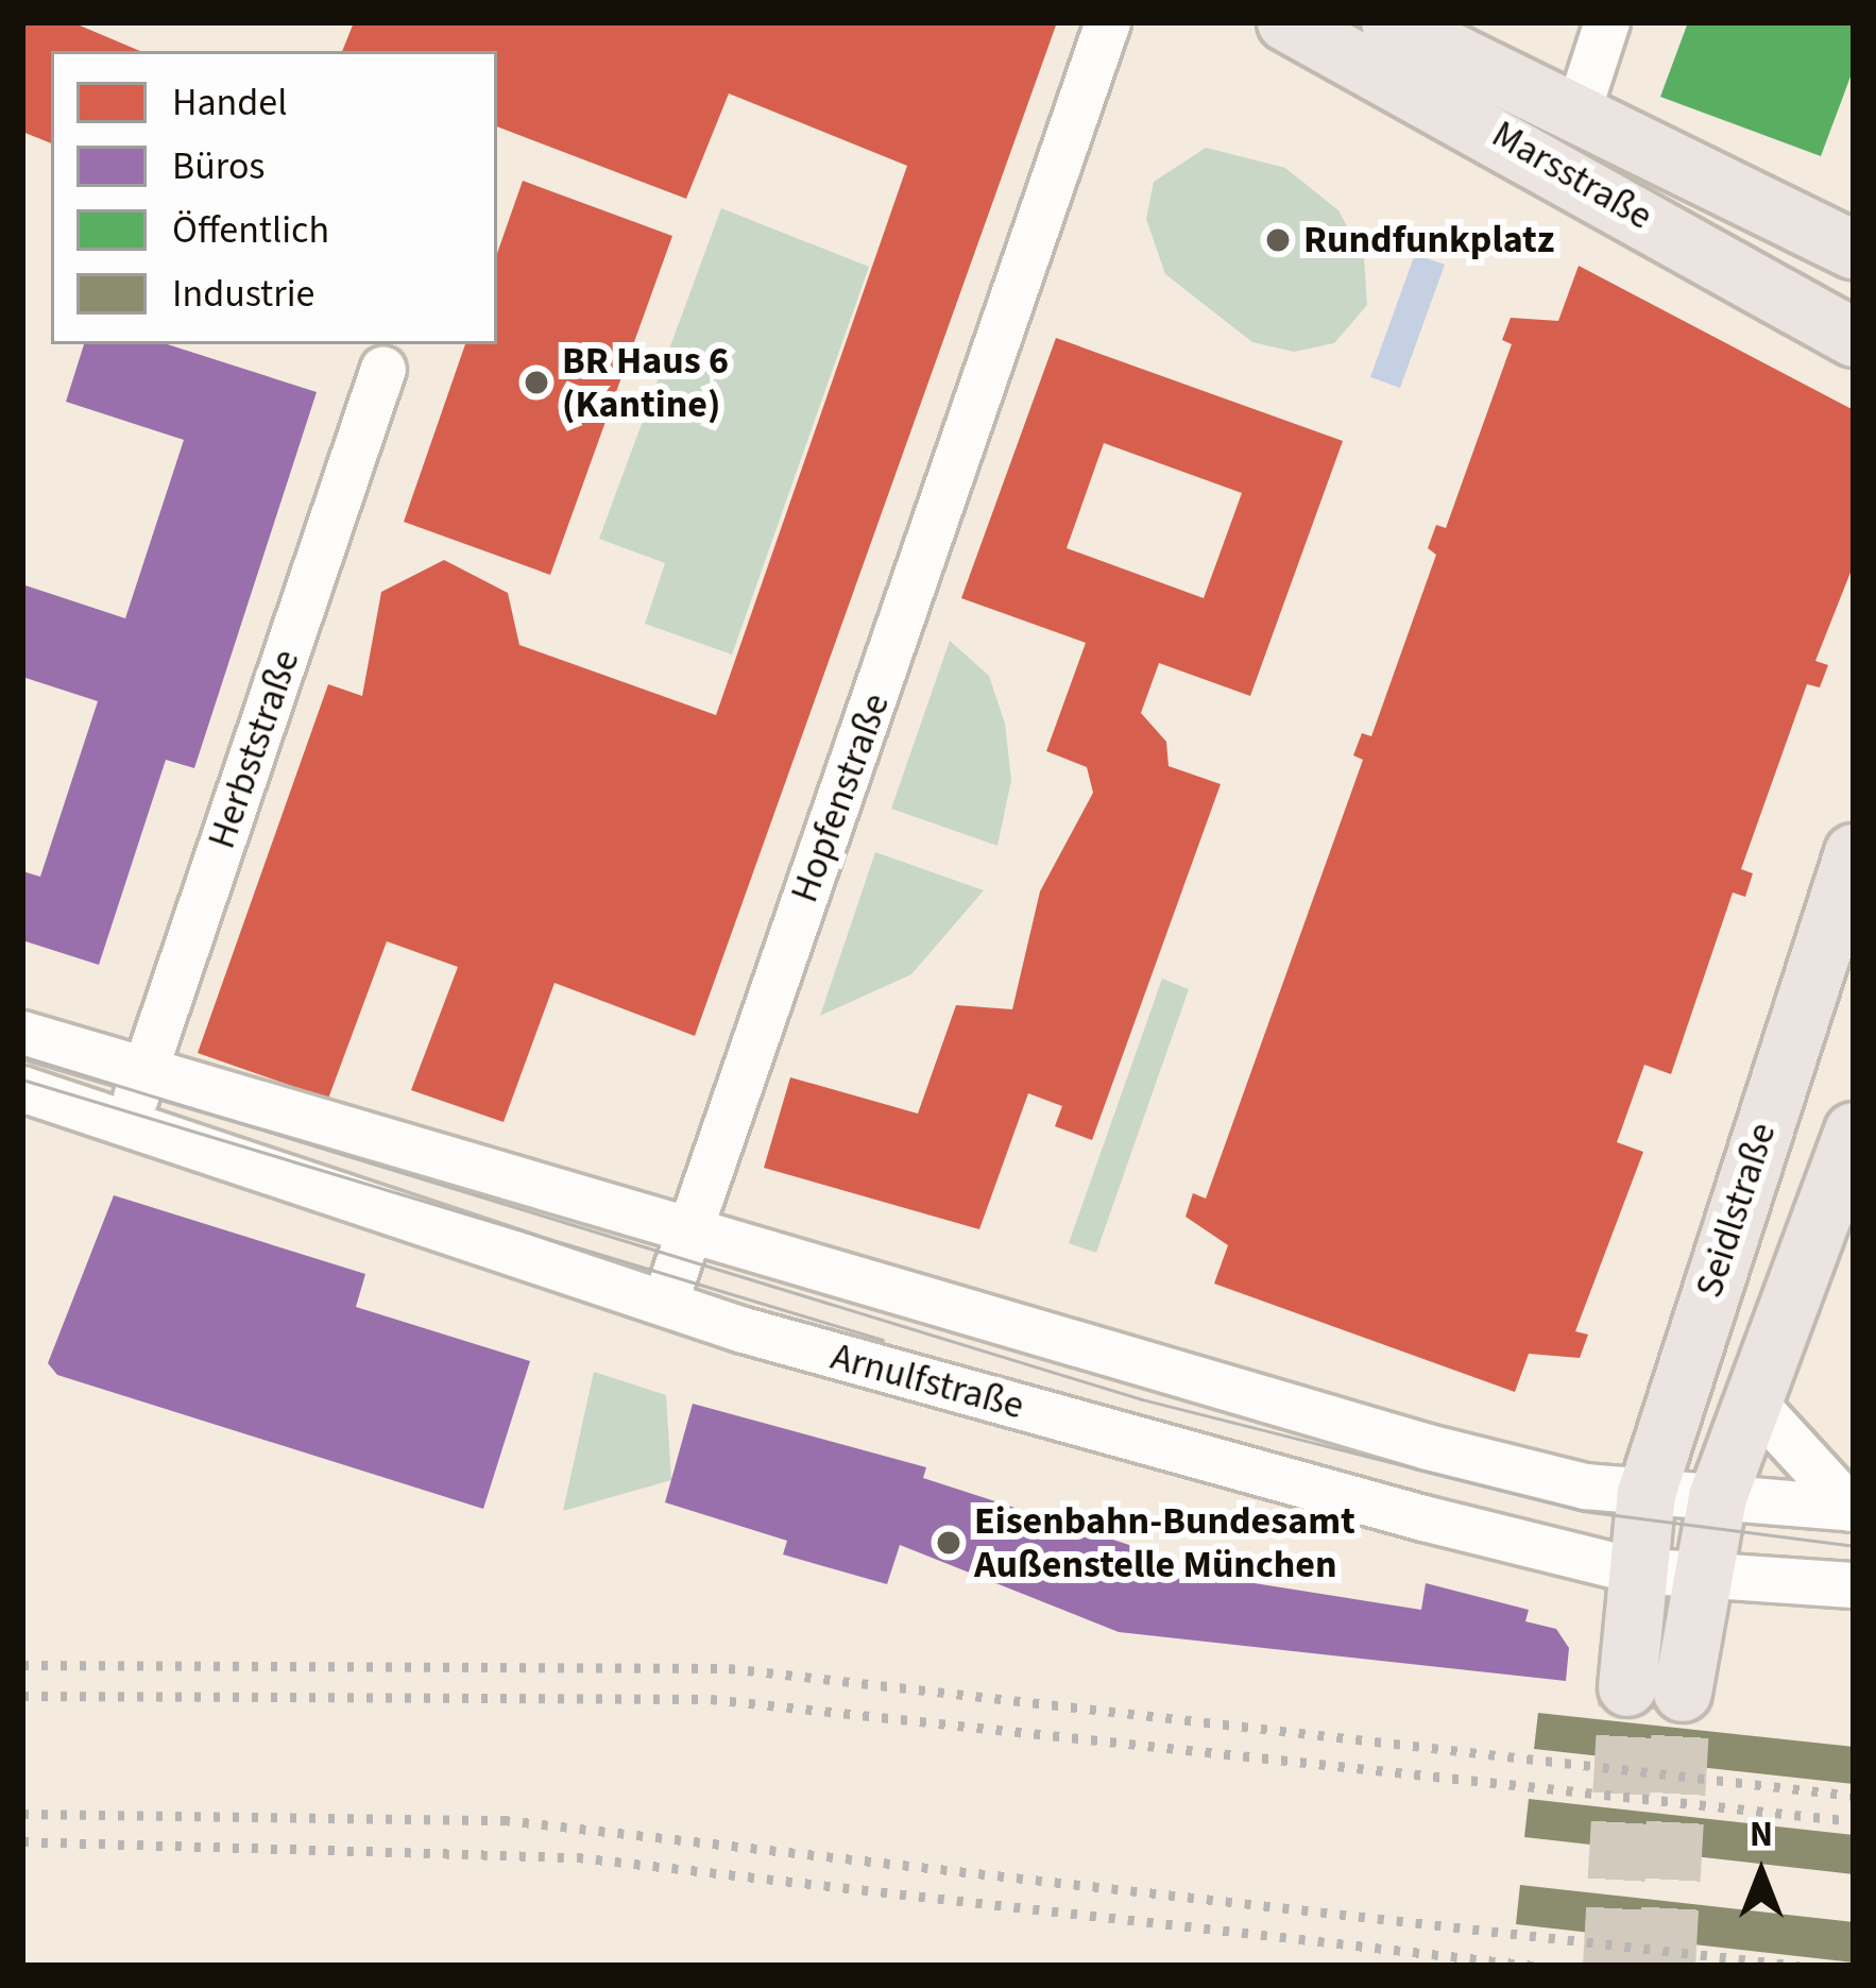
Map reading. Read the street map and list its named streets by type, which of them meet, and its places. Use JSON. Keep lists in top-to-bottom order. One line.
{"streets":{"main road":["Marsstraße","Seidlstraße"],"street":["Herbststraße","Hopfenstraße","Arnulfstraße"]},"crossings":[["Herbststraße","Arnulfstraße"],["Hopfenstraße","Arnulfstraße"],["Seidlstraße","Arnulfstraße"]],"places":["Rundfunkplatz","BR Haus 6 (Kantine)","Eisenbahn-Bundesamt Außenstelle München"],"legend":["Handel","Büros","Öffentlich","Industrie"],"north":"top"}
